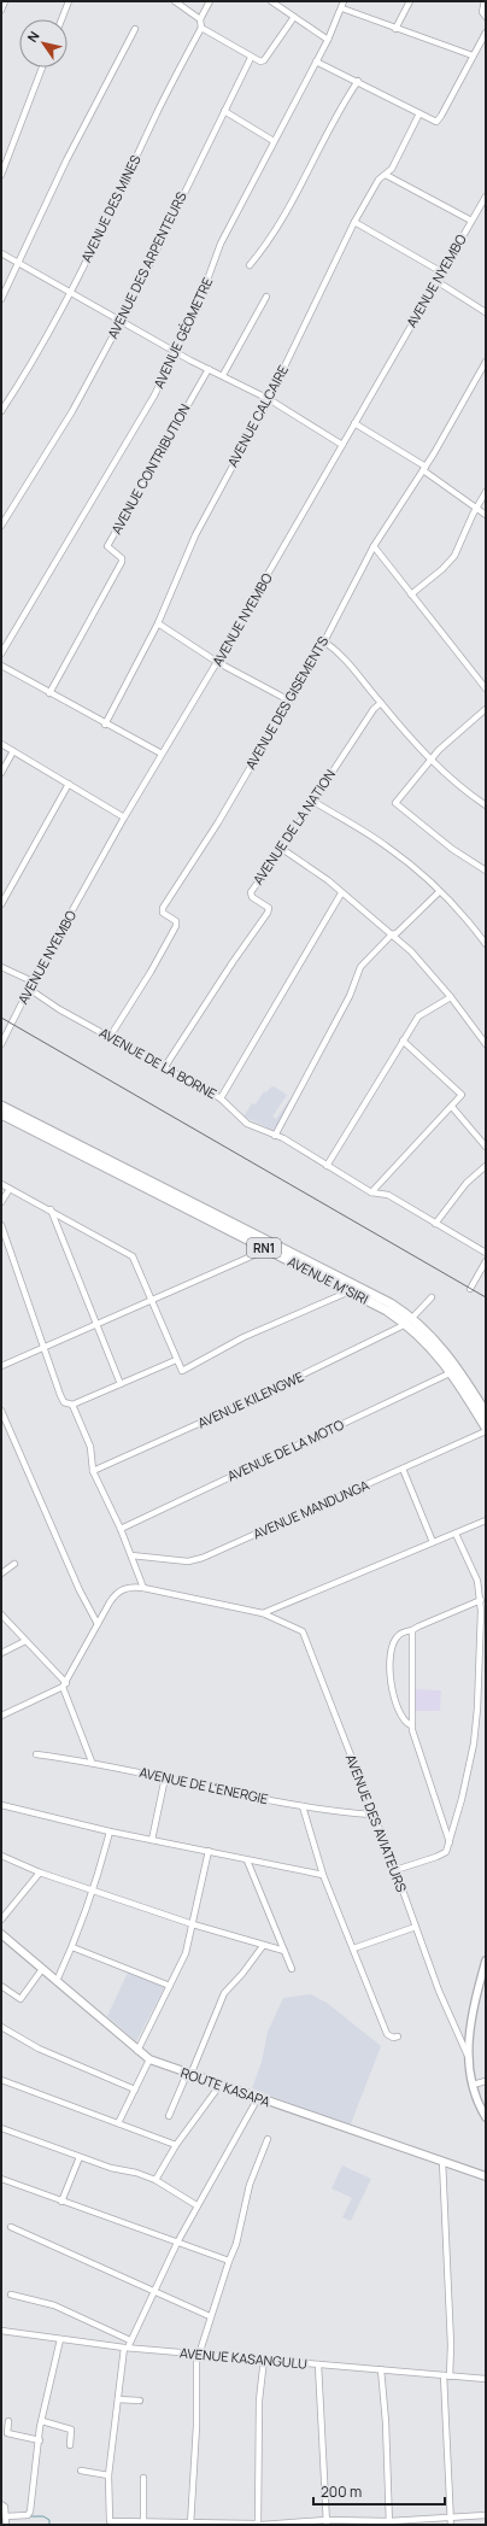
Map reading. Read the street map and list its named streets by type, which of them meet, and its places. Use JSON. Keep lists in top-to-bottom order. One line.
{"streets":{"highway":["RN1","AVENUE M'SIRI"],"main road":["ROUTE KASAPA"],"street":["AVENUE DES MINES","AVENUE DES ARPENTEURS","AVENUE NYEMBO","AVENUE GÉOMETRE","AVENUE CALCAIRE","AVENUE CONTRIBUTION","AVENUE DES GISEMENTS","AVENUE DE LA NATION","AVENUE DE LA BORNE","AVENUE KILENGWE","AVENUE DE LA MOTO","AVENUE MANDUNGA","AVENUE DE L'ENERGIE","AVENUE DES AVIATEURS","AVENUE KASANGULU"]},"crossings":[["AVENUE NYEMBO","AVENUE DE LA BORNE"],["AVENUE DES GISEMENTS","AVENUE DE LA BORNE"],["AVENUE DE LA NATION","AVENUE DE LA BORNE"],["AVENUE M'SIRI","AVENUE KILENGWE"],["AVENUE M'SIRI","AVENUE DE LA MOTO"],["AVENUE M'SIRI","AVENUE MANDUNGA"],["AVENUE DE L'ENERGIE","AVENUE DES AVIATEURS"]],"scale_bar":"200 m","north":"top left"}
